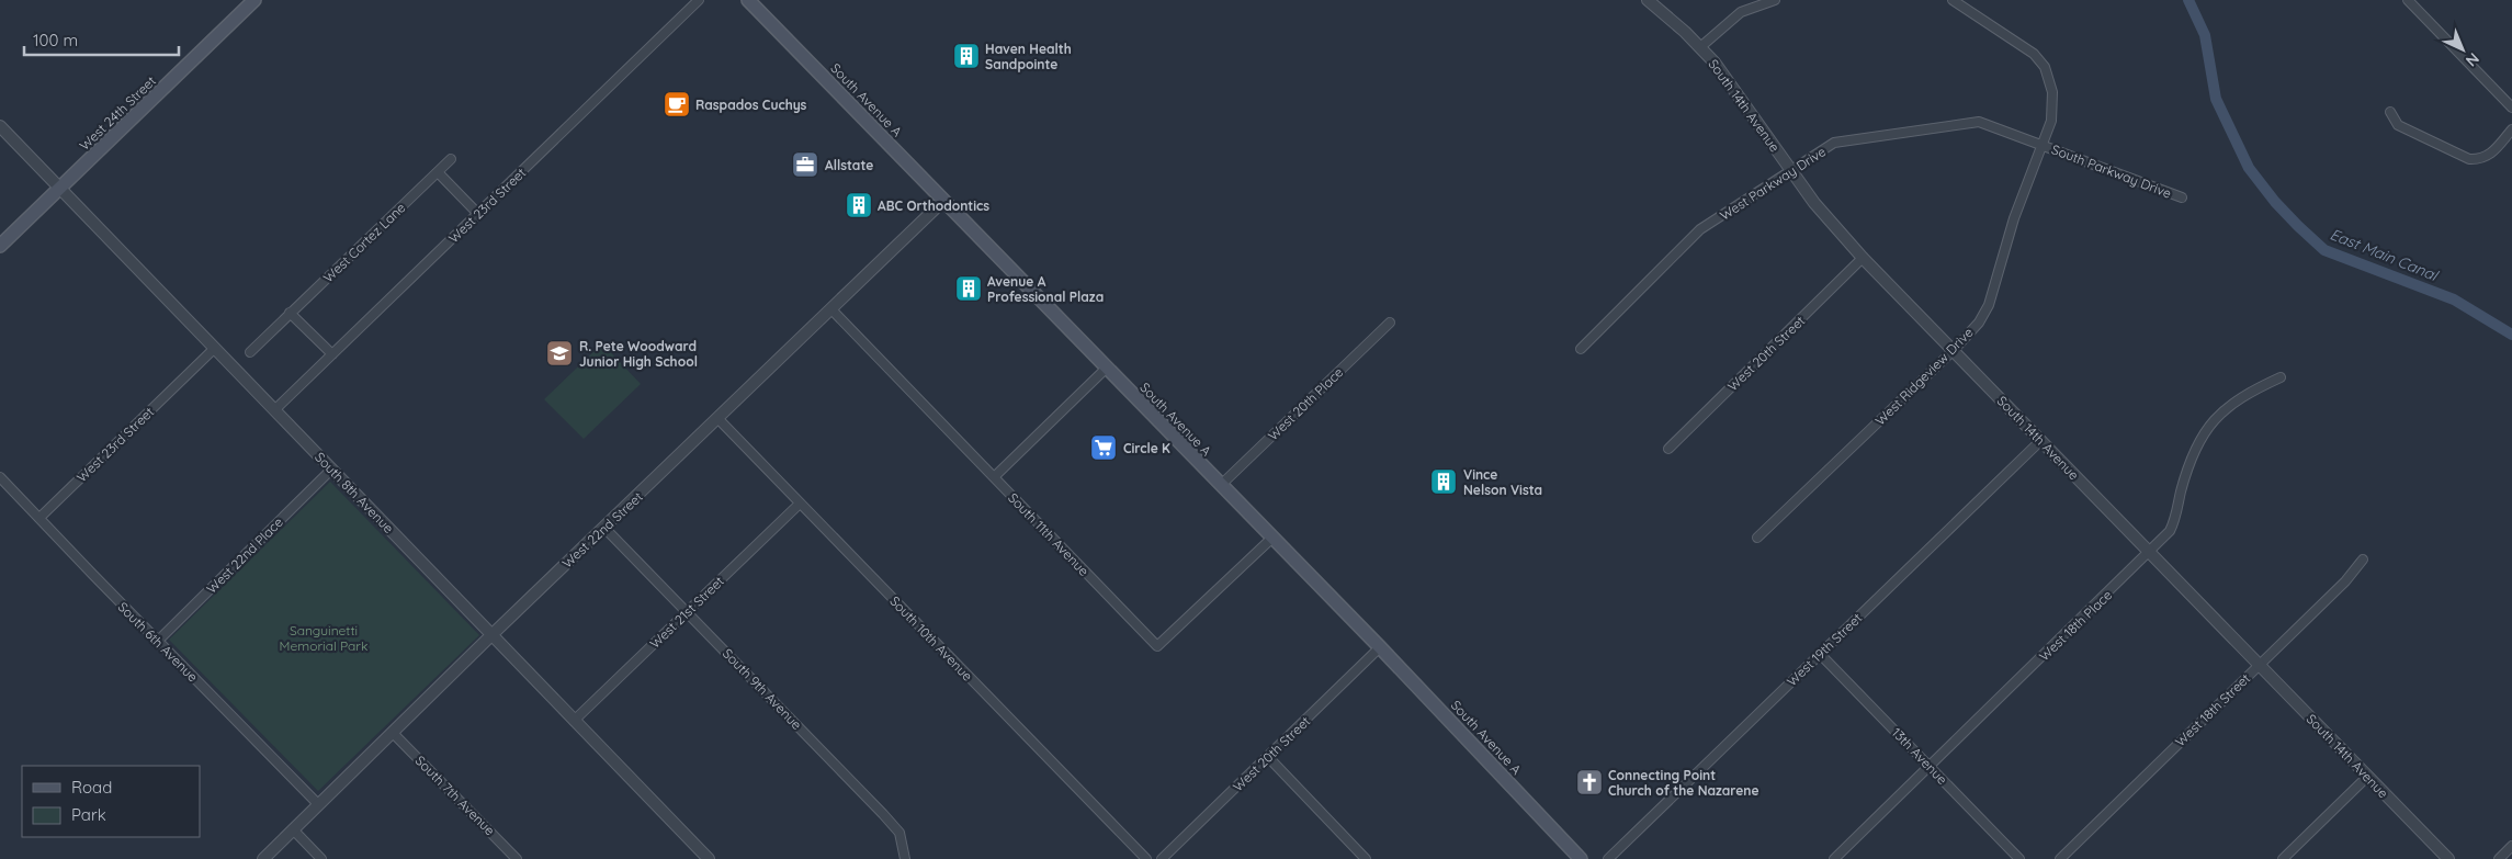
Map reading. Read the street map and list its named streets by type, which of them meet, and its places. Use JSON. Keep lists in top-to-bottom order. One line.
{"streets":{"main road":["South Avenue A","West 24th Street"],"street":["South 14th Avenue","South Parkway Drive","West Parkway Drive","West 23rd Street","West Cortez Lane","West 20th Street","West Ridgeview Drive","West 20th Place","South 8th Avenue","West 22nd Street","South 11th Avenue","West 22nd Place","West 21st Street","West 18th Place","South 10th Avenue","South 6th Avenue","West 19th Street","South 9th Avenue","West 18th Street","13th Avenue","South 7th Avenue"]},"crossings":[["South Avenue A","West 20th Street"],["South Avenue A","West 20th Place"],["South Avenue A","West 22nd Street"],["South Avenue A","South 11th Avenue"],["South 14th Avenue","West Parkway Drive"],["South 14th Avenue","West 20th Street"],["South 14th Avenue","West Ridgeview Drive"],["South 14th Avenue","West 18th Place"],["South 14th Avenue","West 19th Street"],["South 14th Avenue","West 18th Street"],["West 24th Street","South 8th Avenue"],["South Parkway Drive","West Parkway Drive"],["South Parkway Drive","West Ridgeview Drive"],["West Parkway Drive","West Ridgeview Drive"],["West 23rd Street","South 8th Avenue"],["West 23rd Street","South 6th Avenue"],["South 8th Avenue","West 22nd Street"],["South 8th Avenue","West 22nd Place"],["South 8th Avenue","West 21st Street"],["West 22nd Street","South 11th Avenue"],["West 22nd Street","South 10th Avenue"],["West 22nd Street","South 6th Avenue"],["West 22nd Street","South 9th Avenue"],["West 22nd Street","South 7th Avenue"],["West 22nd Place","South 6th Avenue"],["West 21st Street","South 10th Avenue"],["West 21st Street","South 9th Avenue"],["West 18th Place","13th Avenue"],["West 19th Street","13th Avenue"]],"water":["East Main Canal"],"parks":["Sanguinetti Memorial Park"],"places":{"building":["Haven Health Sandpointe","ABC Orthodontics","Avenue A Professional Plaza","Vince Nelson Vista"],"cafe":["Raspados Cuchys"],"office":["Allstate"],"school or university":["R. Pete Woodward Junior High School"],"supermarket":["Circle K"],"church":["Connecting Point Church of the Nazarene"]},"legend":["Road","Park"],"scale_bar":"100 m","north":"bottom right"}
